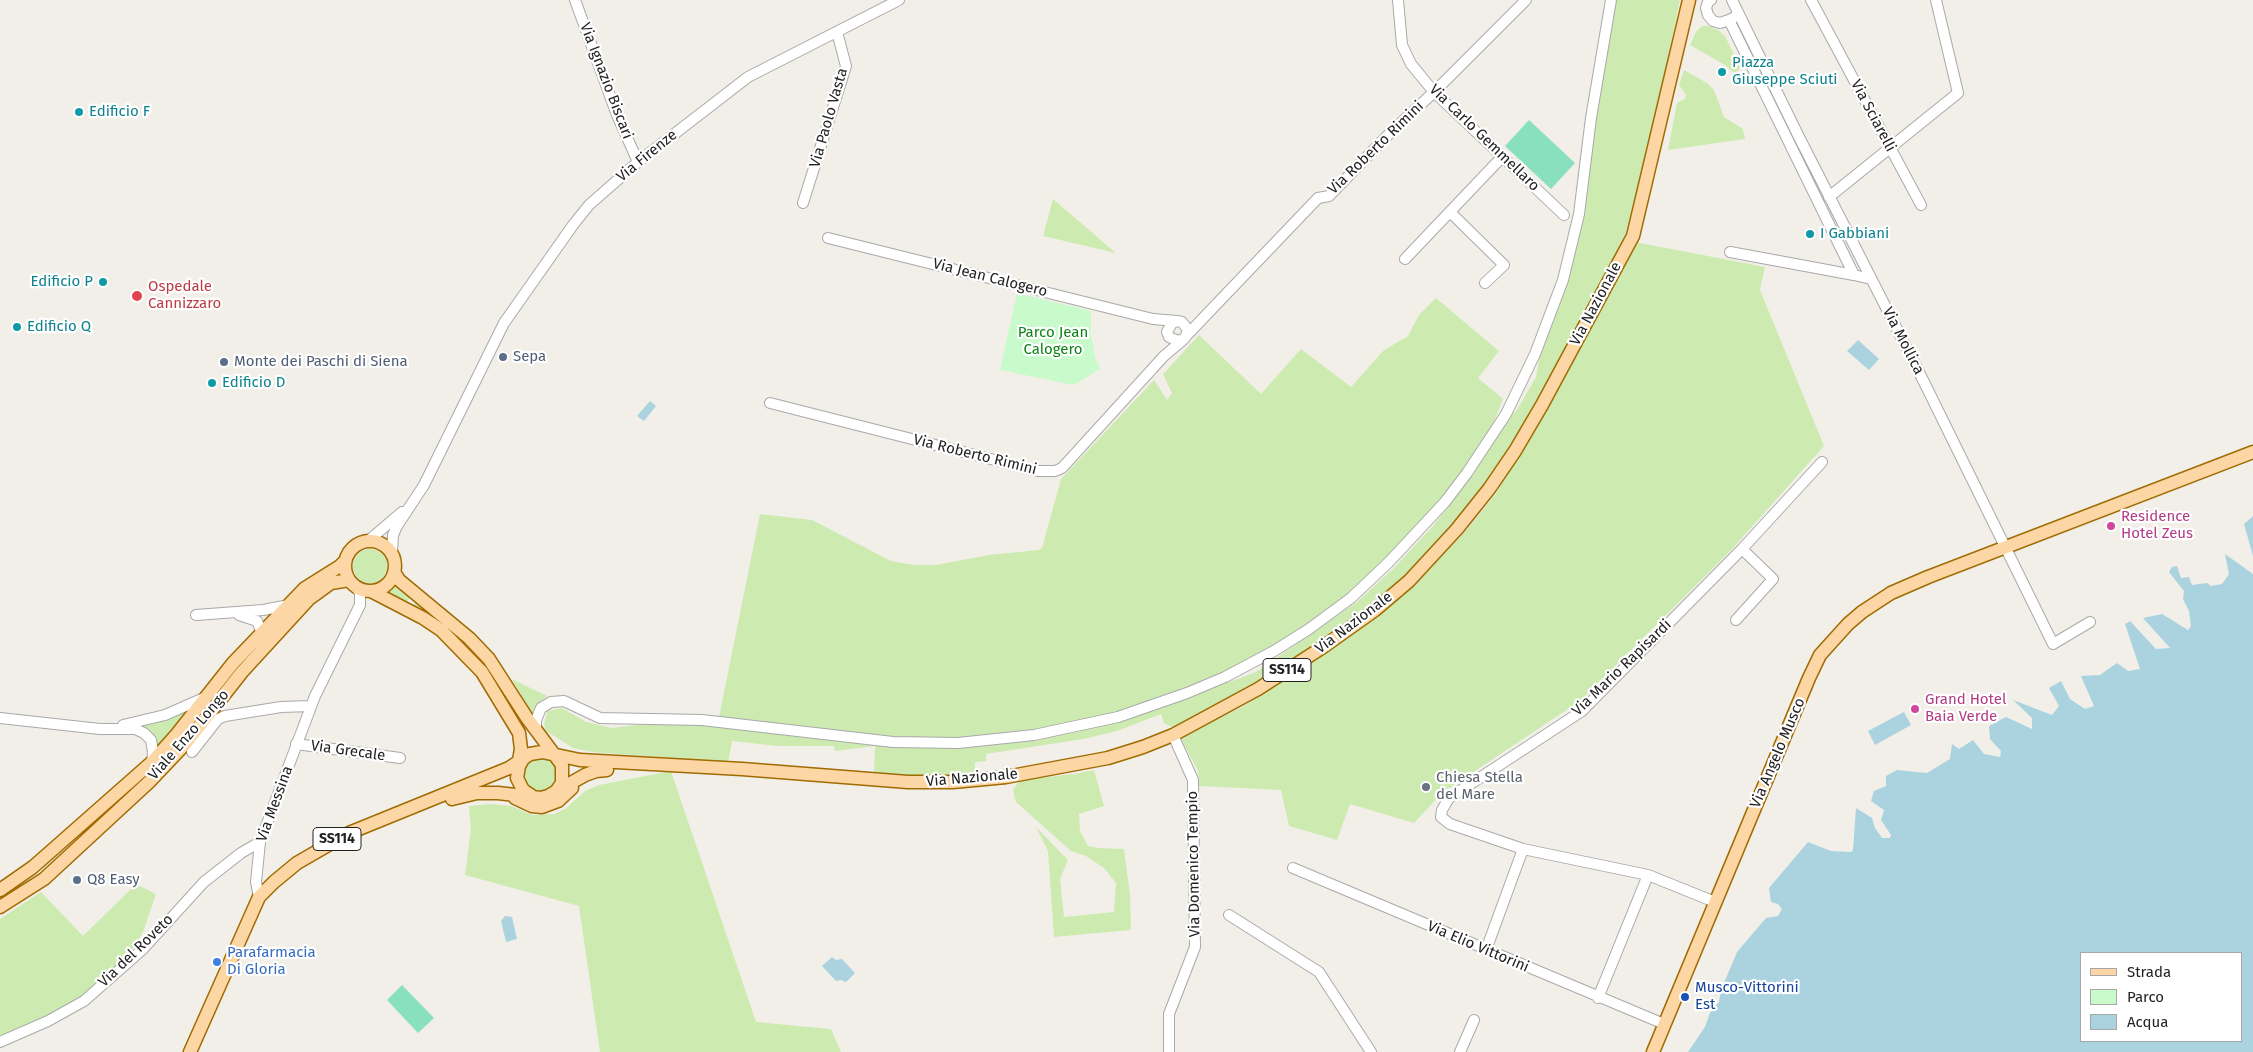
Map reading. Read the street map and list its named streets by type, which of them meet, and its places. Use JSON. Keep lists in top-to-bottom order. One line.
{"streets":{"main road":["Via Nazionale","SS114","Viale Enzo Longo","Via Angelo Musco","Via Messina"],"street":["Via Ignazio Biscari","Via Sciarelli","Via Paolo Vasta","Via Carlo Gemmellaro","Via Roberto Rimini","Via Firenze","Via Jean Calogero","Via Mollica","Via Mario Rapisardi","Via Grecale","Via Domenico Tempio","Via Elio Vittorini","Via del Roveto"]},"crossings":[["Via Ignazio Biscari","Via Firenze"],["Via Paolo Vasta","Via Firenze"],["Via Carlo Gemmellaro","Via Roberto Rimini"],["Via Roberto Rimini","Via Jean Calogero"],["Via Nazionale","Via Domenico Tempio"],["Via Mollica","Via Angelo Musco"],["Via Mario Rapisardi","Via Angelo Musco"],["SS114","Via Messina"],["Viale Enzo Longo","Via Messina"],["Via Grecale","Via Messina"],["Via Angelo Musco","Via Elio Vittorini"],["Via Messina","Via del Roveto"]],"parks":["Parco Jean Calogero"],"places":["Piazza Giuseppe Sciuti","Edificio F","I Gabbiani","Edificio P","Ospedale Cannizzaro","Edificio Q","Sepa","Monte dei Paschi di Siena","Edificio D","Residence Hotel Zeus","Grand Hotel Baia Verde","Chiesa Stella del Mare","Q8 Easy","Parafarmacia Di Gloria","Musco-Vittorini Est"],"legend":["Strada","Parco","Acqua"]}
